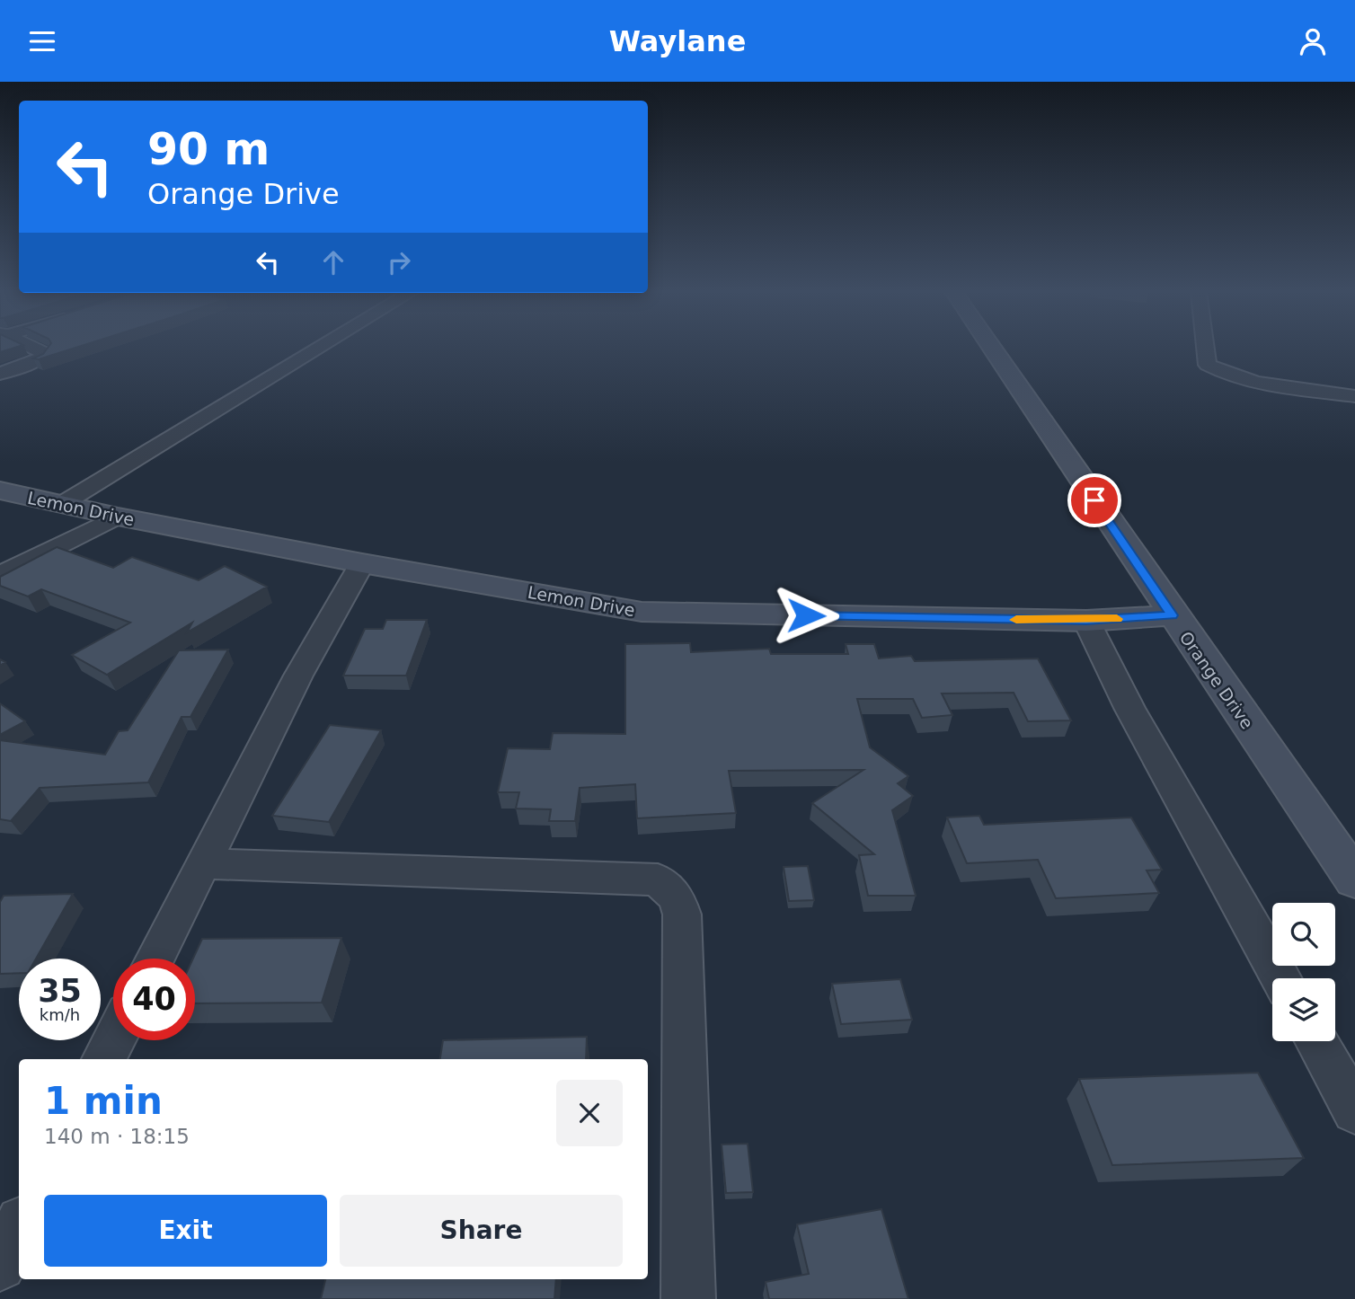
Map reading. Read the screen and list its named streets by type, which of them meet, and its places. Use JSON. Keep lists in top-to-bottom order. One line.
{"streets":{"street":["Lemon Drive","Orange Drive"]},"crossings":[["Lemon Drive","Orange Drive"]],"page":{"header":"Waylane","turn":["90 m","Orange Drive"],"speed":"35 km/h","limit":"40","heading":["1 min","140 m · 18:15"],"buttons":["Exit","Share"]}}
